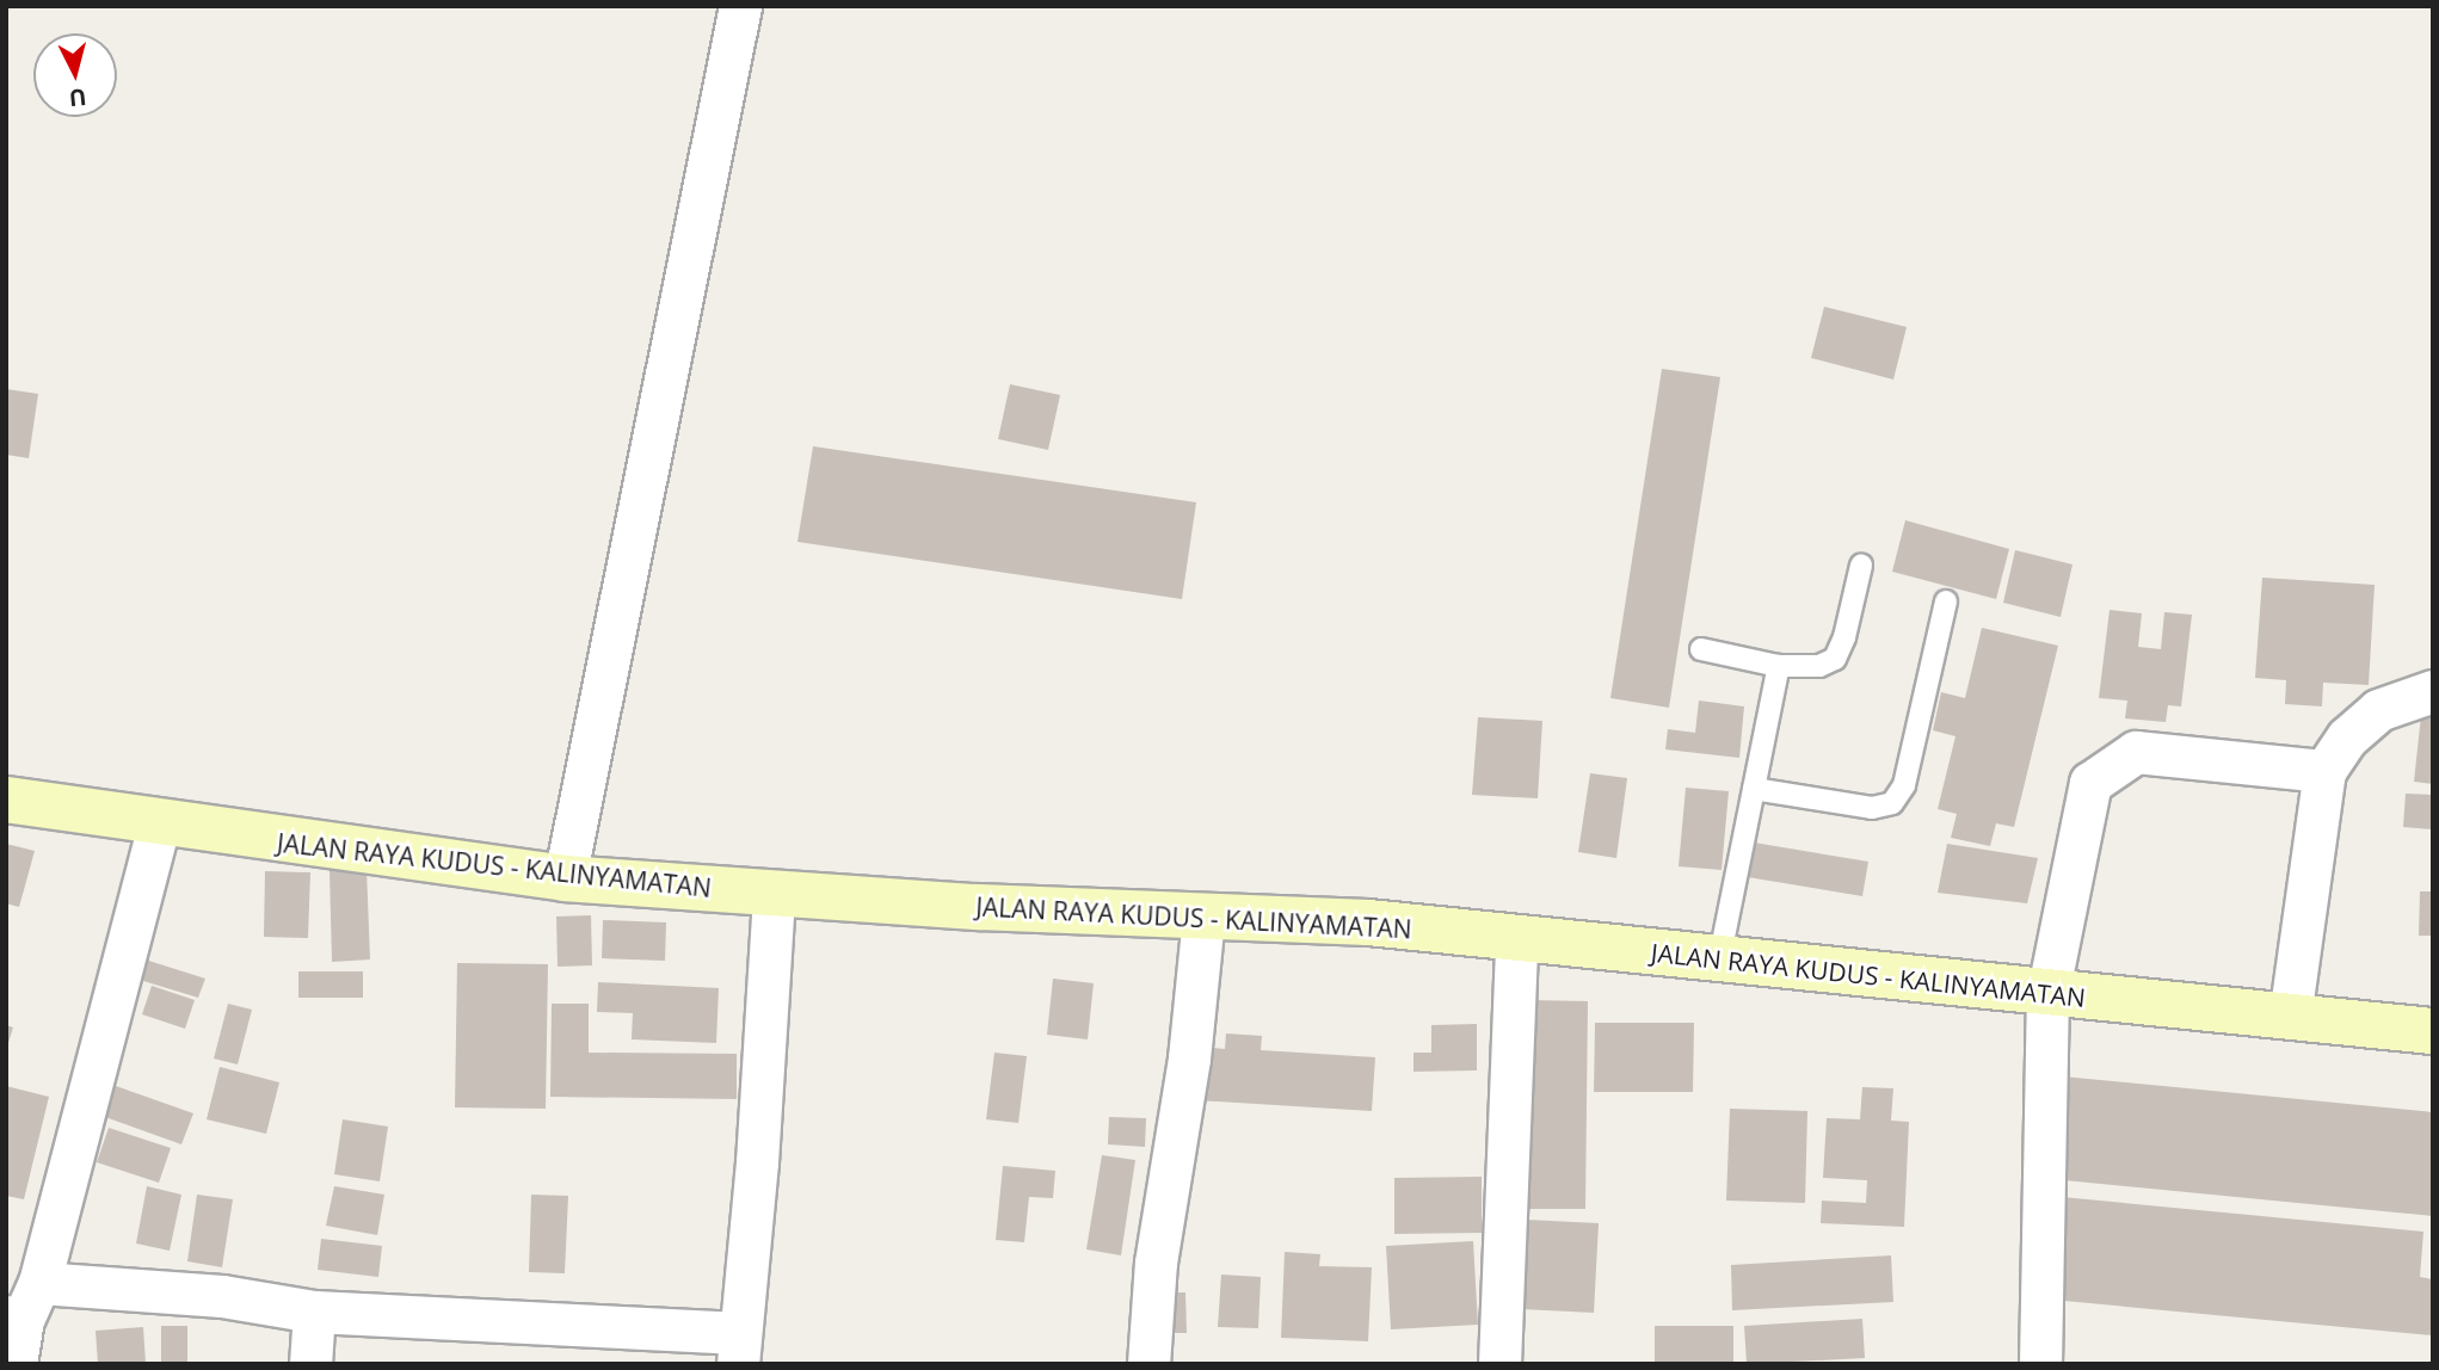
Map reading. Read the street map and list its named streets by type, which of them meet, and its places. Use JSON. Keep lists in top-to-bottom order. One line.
{"streets":{"main road":["JALAN RAYA KUDUS - KALINYAMATAN"]},"north":"bottom"}
